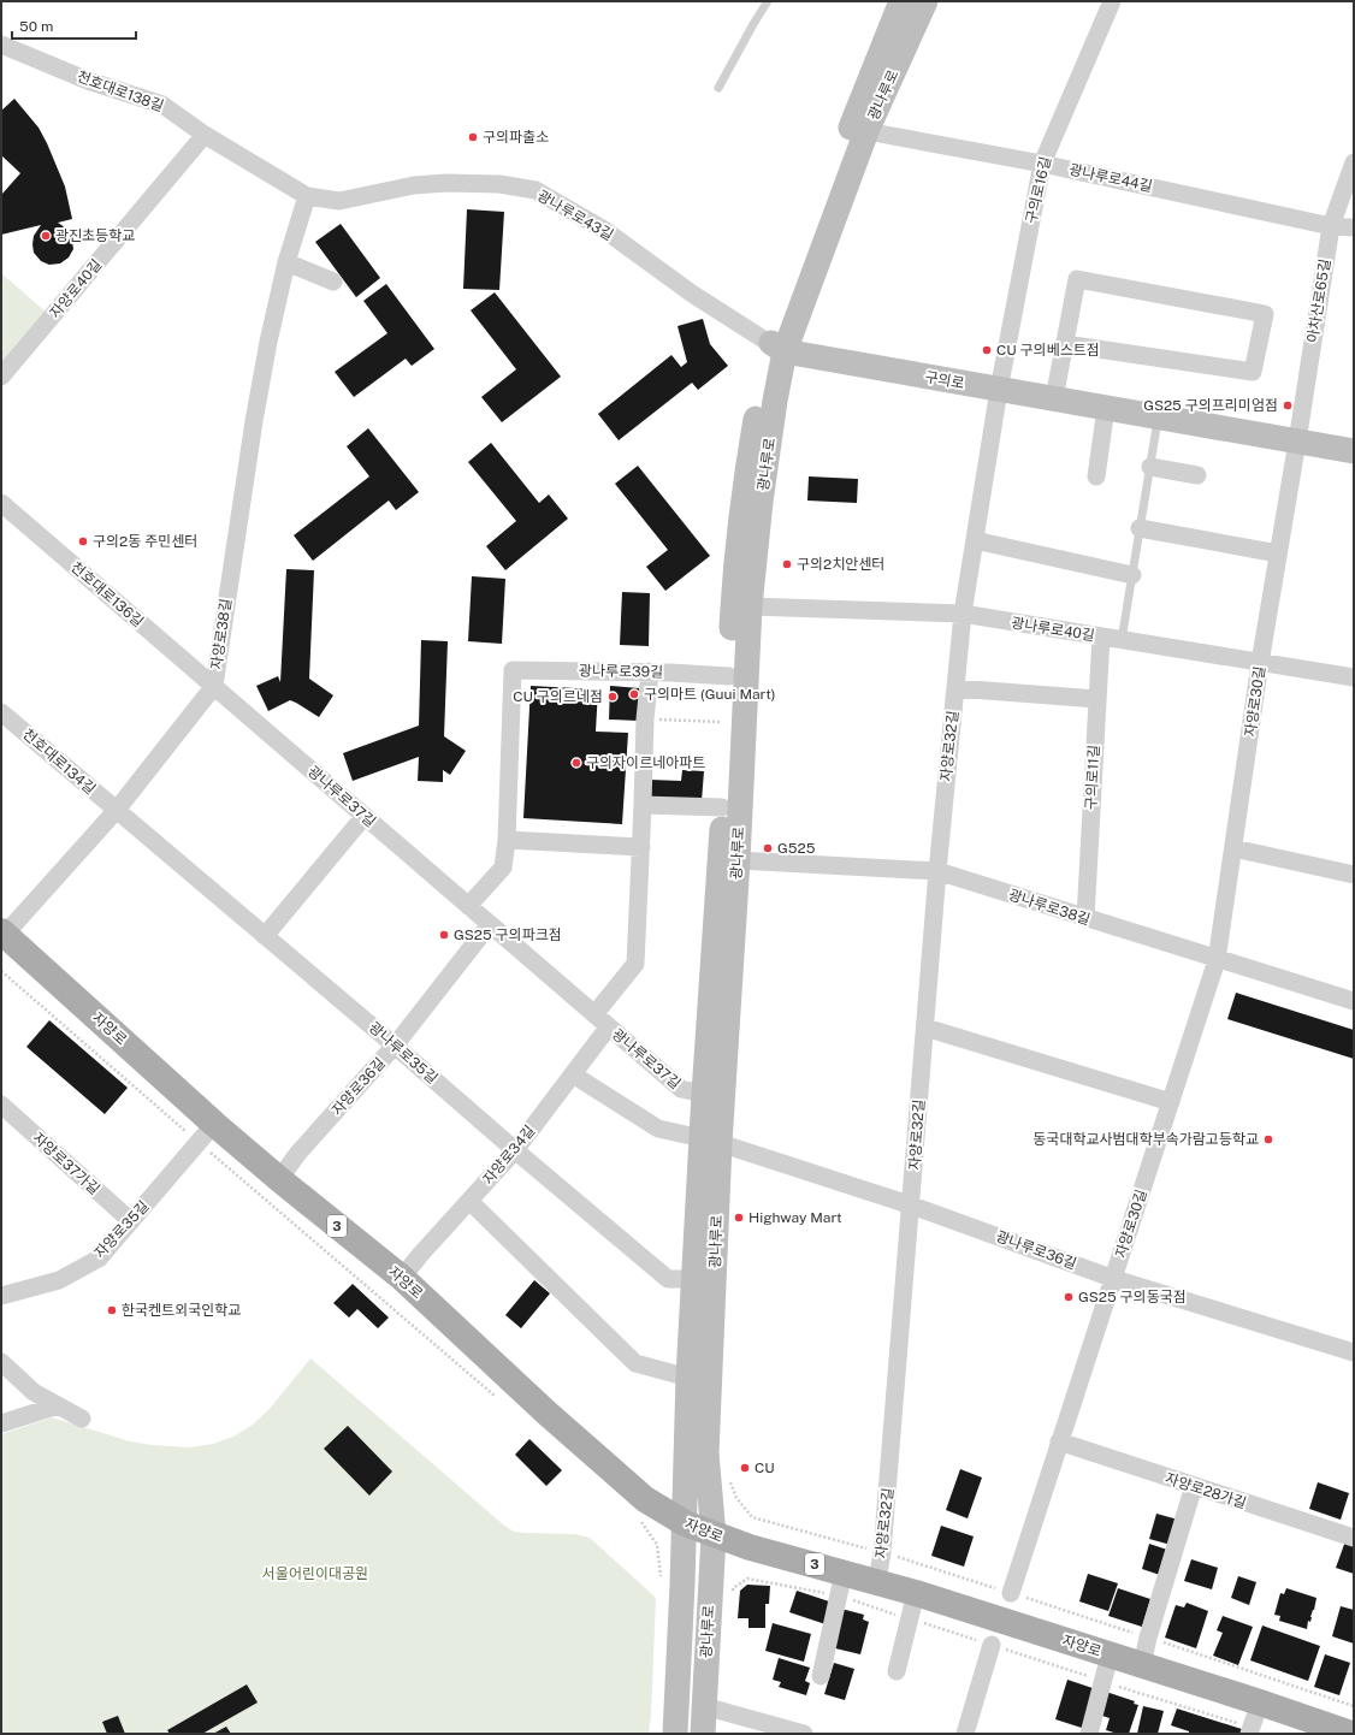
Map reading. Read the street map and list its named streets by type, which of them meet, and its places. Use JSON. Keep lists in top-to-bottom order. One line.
{"streets":{"main road":["광나루로","구의로","자양로","3"],"street":["천호대로138길","광나루로44길","구의로16길","광나루로43길","자양로40길","아차산로65길","천호대로136길","광나루로40길","자양로38길","광나루로39길","자양로30길","자양로32길","천호대로134길","구의로11길","광나루로37길","광나루로38길","광나루로35길","자양로36길","자양로34길","자양로37가길","자양로35길","광나루로36길","자양로28가길"]},"crossings":[["천호대로138길","광나루로43길"],["천호대로138길","자양로40길"],["천호대로138길","자양로38길"],["광나루로","광나루로44길"],["광나루로","광나루로43길"],["광나루로","구의로"],["광나루로","광나루로40길"],["광나루로","광나루로39길"],["광나루로","광나루로37길"],["광나루로","광나루로38길"],["광나루로","자양로"],["광나루로","광나루로35길"],["광나루로","광나루로36길"],["광나루로44길","구의로16길"],["광나루로44길","아차산로65길"],["구의로16길","구의로"],["구의로16길","자양로32길"],["광나루로43길","구의로"],["광나루로43길","자양로38길"],["아차산로65길","구의로"],["아차산로65길","자양로30길"],["구의로","자양로30길"],["구의로","자양로32길"],["천호대로136길","자양로38길"],["천호대로136길","광나루로37길"],["광나루로40길","자양로30길"],["광나루로40길","자양로32길"],["광나루로40길","구의로11길"],["자양로38길","천호대로134길"],["자양로38길","광나루로37길"],["자양로38길","자양로"],["자양로38길","광나루로35길"],["자양로30길","광나루로38길"],["자양로30길","광나루로36길"],["자양로30길","자양로28가길"],["자양로32길","광나루로38길"],["자양로32길","자양로"],["자양로32길","광나루로36길"],["천호대로134길","광나루로35길"],["구의로11길","광나루로38길"],["광나루로37길","자양로36길"],["광나루로37길","자양로34길"],["자양로","자양로36길"],["자양로","자양로34길"],["자양로","자양로35길"],["광나루로35길","자양로36길"],["광나루로35길","자양로34길"],["자양로37가길","자양로35길"]],"parks":["서울어린이대공원"],"places":["구의파출소","광진초등학교","CU 구의베스트점","GS25 구의프리미엄점","구의2동 주민센터","구의2치안센터","구의마트 (Guui Mart)","CU 구의르네점","구의자이르네아파트","G525","GS25 구의파크점","동국대학교사범대학부속가람고등학교","Highway Mart","GS25 구의동국점","한국켄트외국인학교","CU"],"scale_bar":"50 m"}
